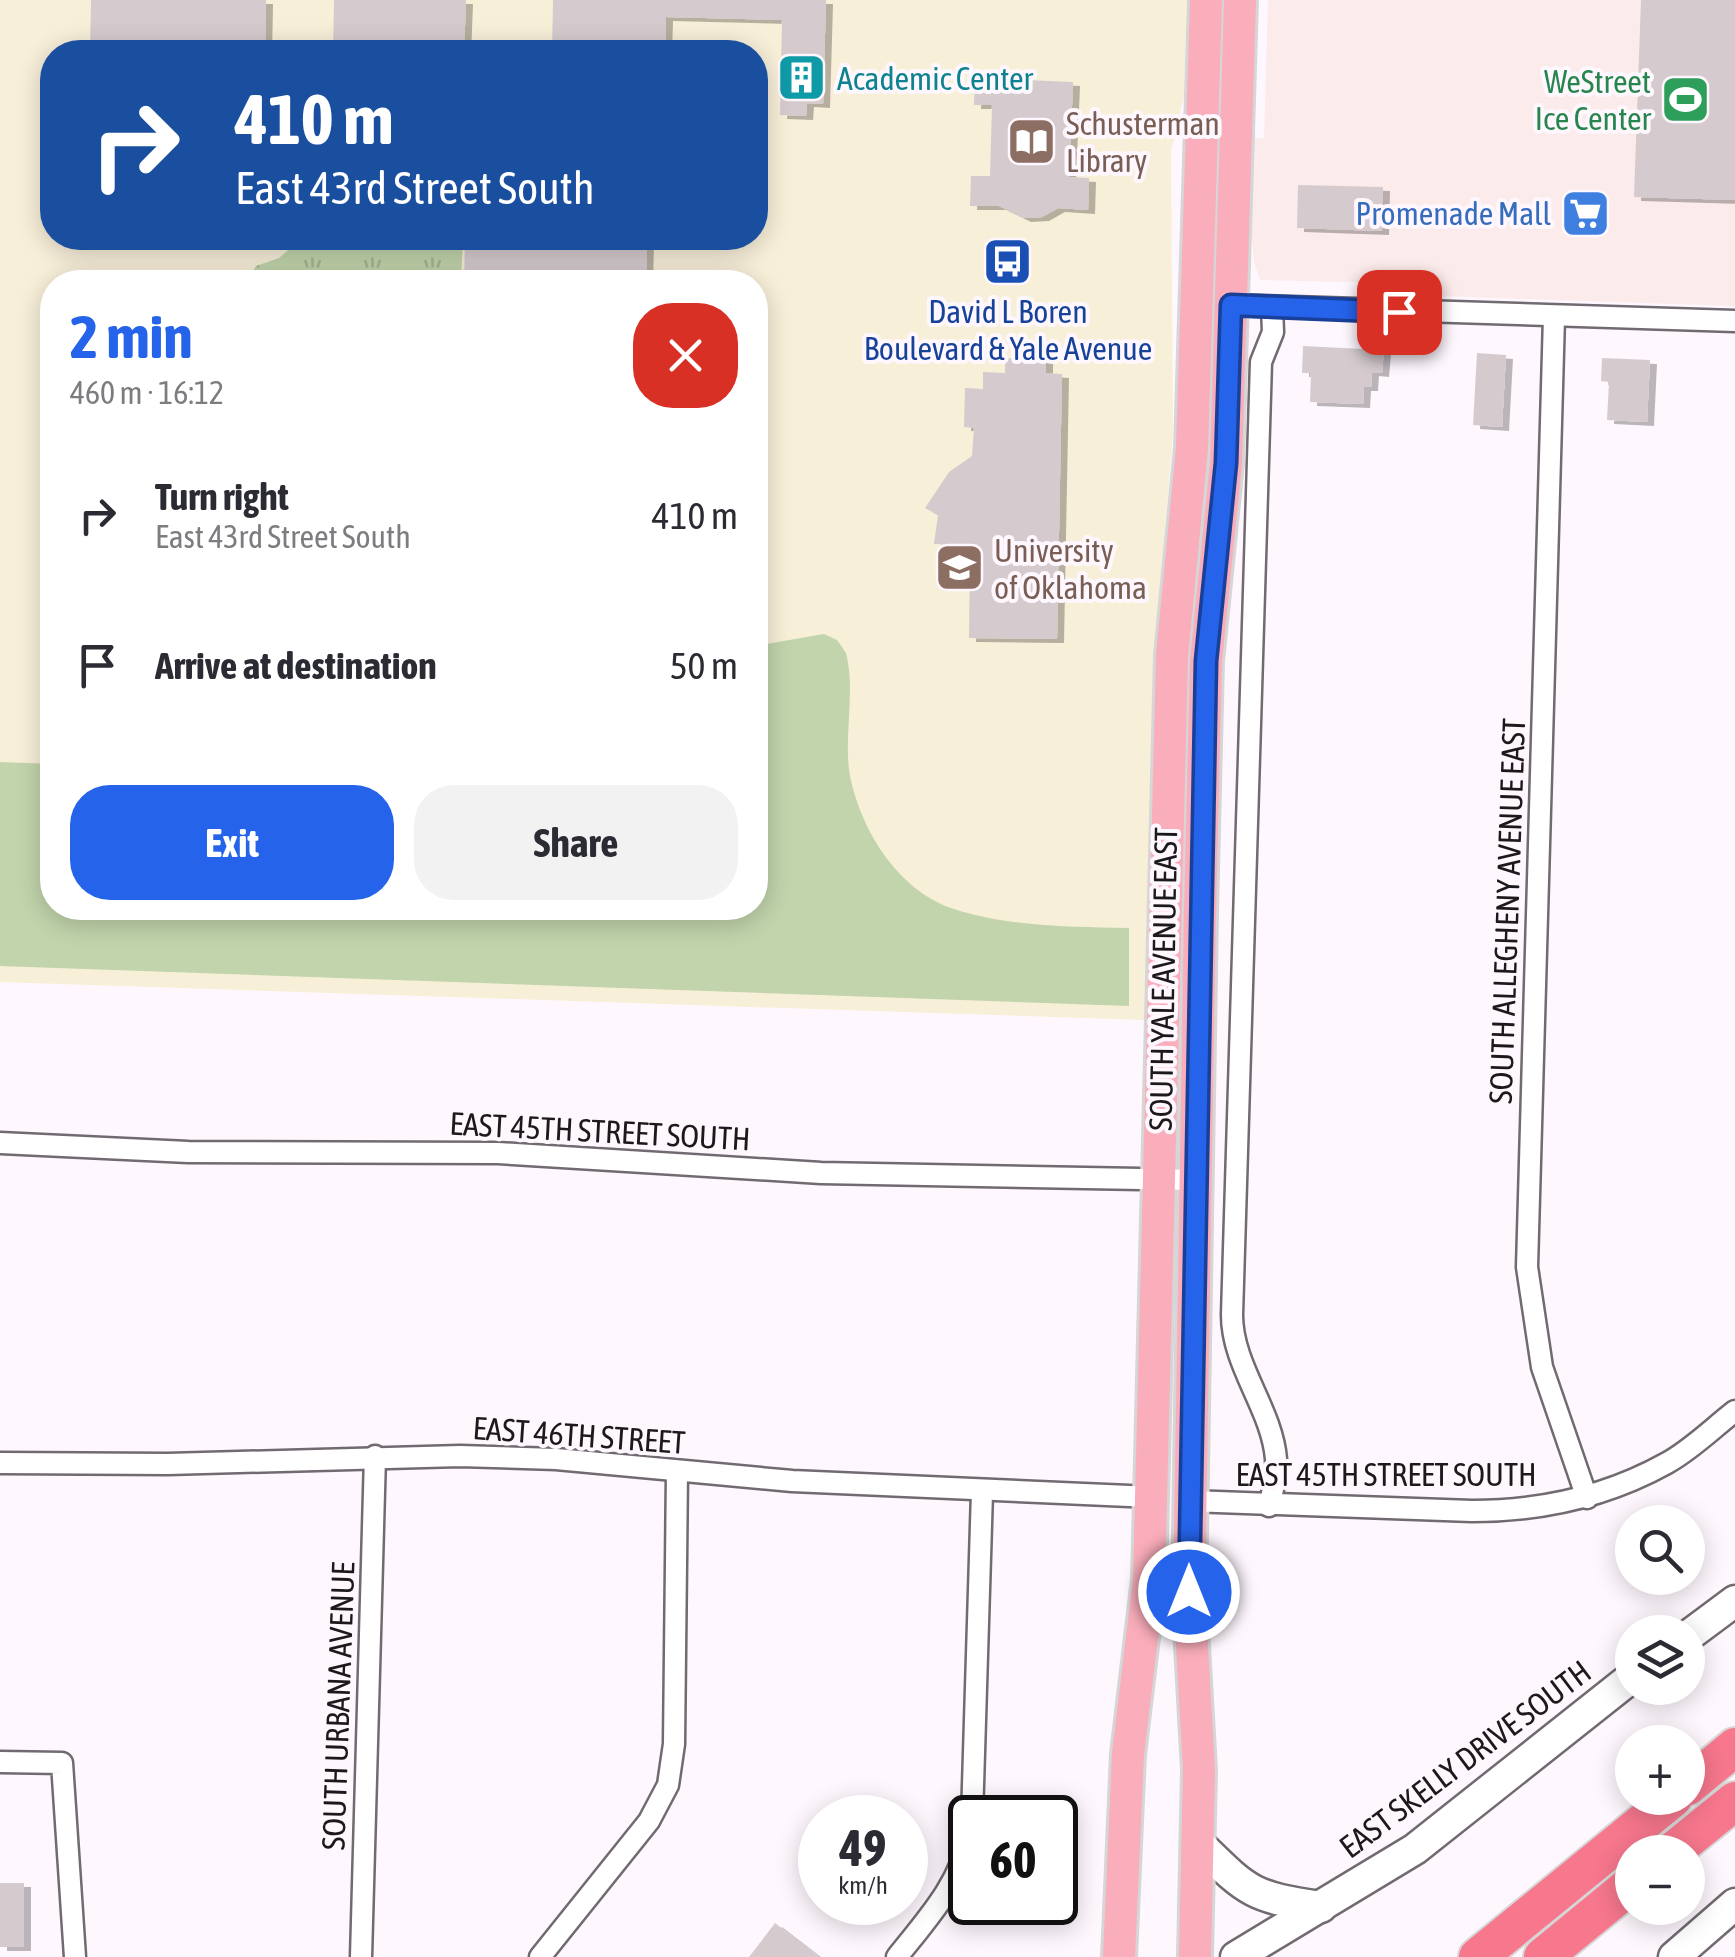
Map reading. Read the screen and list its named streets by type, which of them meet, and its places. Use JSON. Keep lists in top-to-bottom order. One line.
{"streets":{"main road":["SOUTH YALE AVENUE EAST","EAST SKELLY DRIVE SOUTH"],"street":["SOUTH ALLEGHENY AVENUE EAST","EAST 45TH STREET SOUTH","EAST 46TH STREET","SOUTH URBANA AVENUE"]},"crossings":[["SOUTH ALLEGHENY AVENUE EAST","EAST 45TH STREET SOUTH"],["SOUTH YALE AVENUE EAST","EAST 45TH STREET SOUTH"],["SOUTH YALE AVENUE EAST","EAST 46TH STREET"],["EAST 46TH STREET","SOUTH URBANA AVENUE"]],"places":{"building":["Academic Center"],"sports":["WeStreet Ice Center"],"library":["Schusterman Library"],"supermarket":["Promenade Mall"],"bus stop":["David L Boren Boulevard & Yale Avenue"],"school or university":["University of Oklahoma"]},"page":{"turn":["410 m","East 43rd Street South"],"heading":["2 min","460 m · 16:12"],"list":[{"name":"Turn right","note":"East 43rd Street South","value":"410 m"},{"name":"Arrive at destination","value":"50 m"}],"buttons":["Exit","Share"],"map_buttons":["+","−"],"speed":"49 km/h","limit":"60"}}
